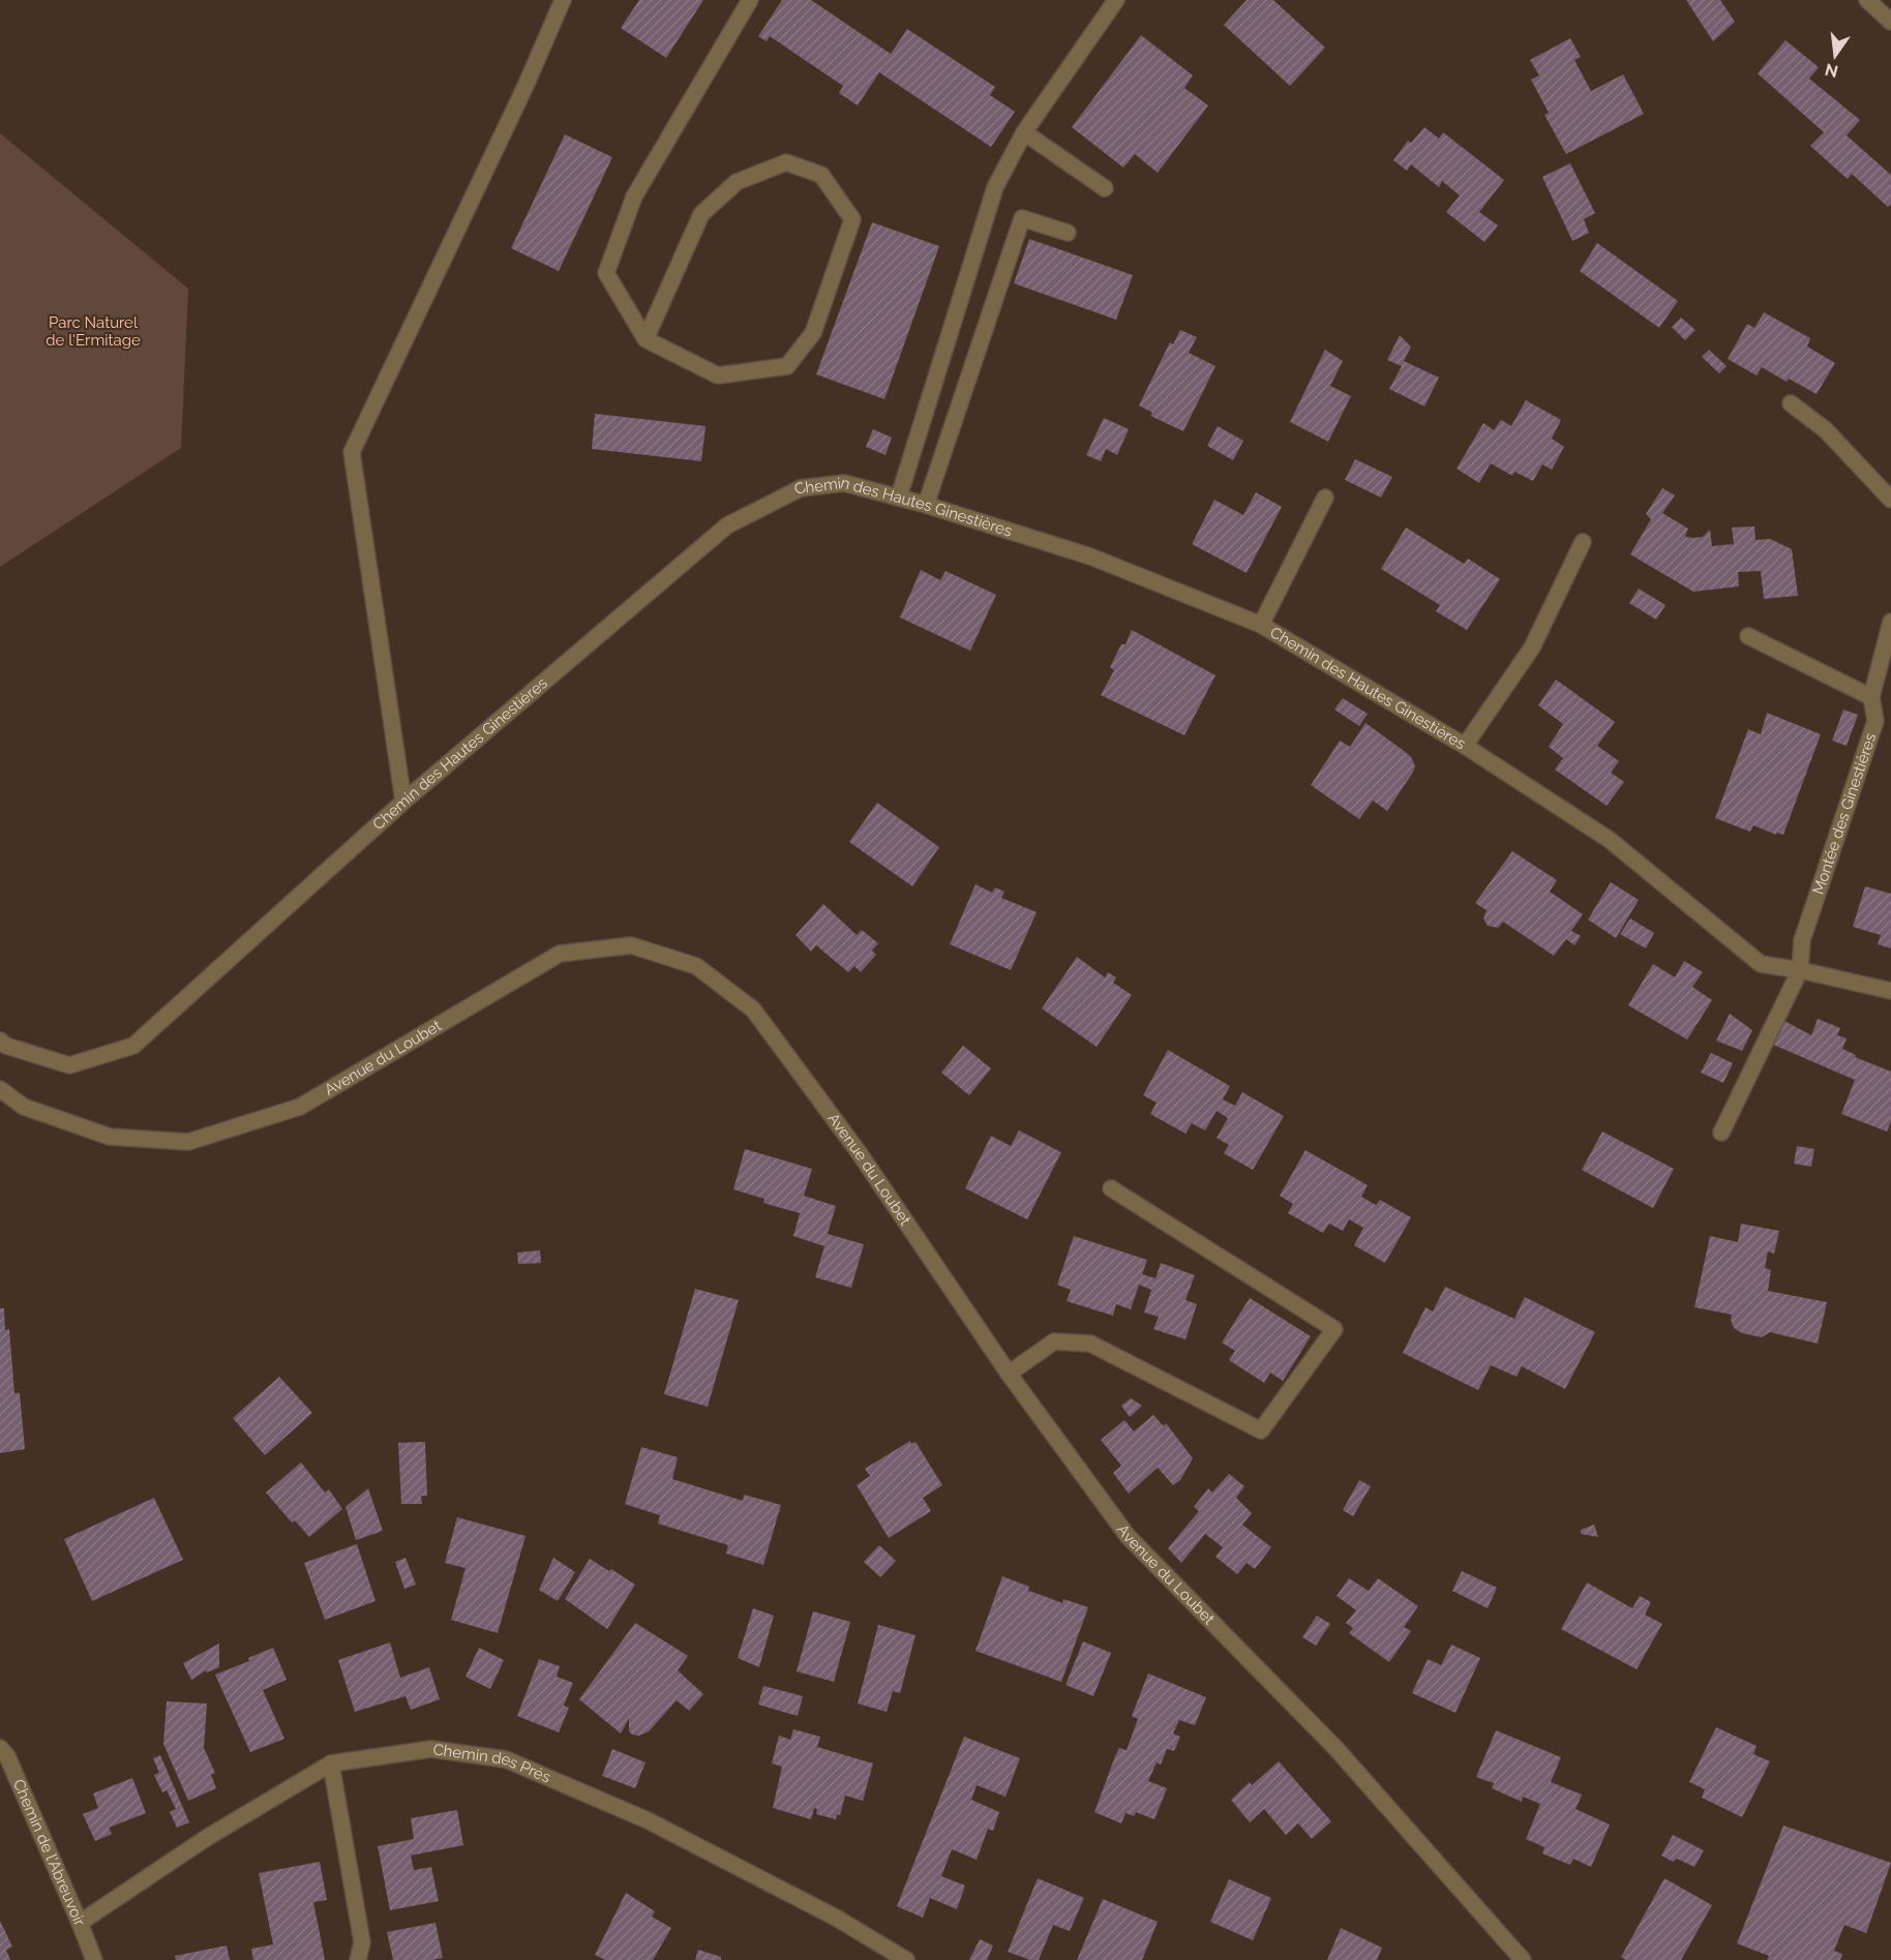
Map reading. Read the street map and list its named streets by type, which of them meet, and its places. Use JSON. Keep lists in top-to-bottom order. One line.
{"streets":{"street":["Chemin des Hautes Ginestières","Montée des Ginestières","Avenue du Loubet","Chemin des Prés","Chemin de l'Abreuvoir"]},"crossings":[["Chemin des Hautes Ginestières","Montée des Ginestières"],["Chemin des Prés","Chemin de l'Abreuvoir"]],"parks":["Parc Naturel de l'Ermitage"],"north":"bottom"}
